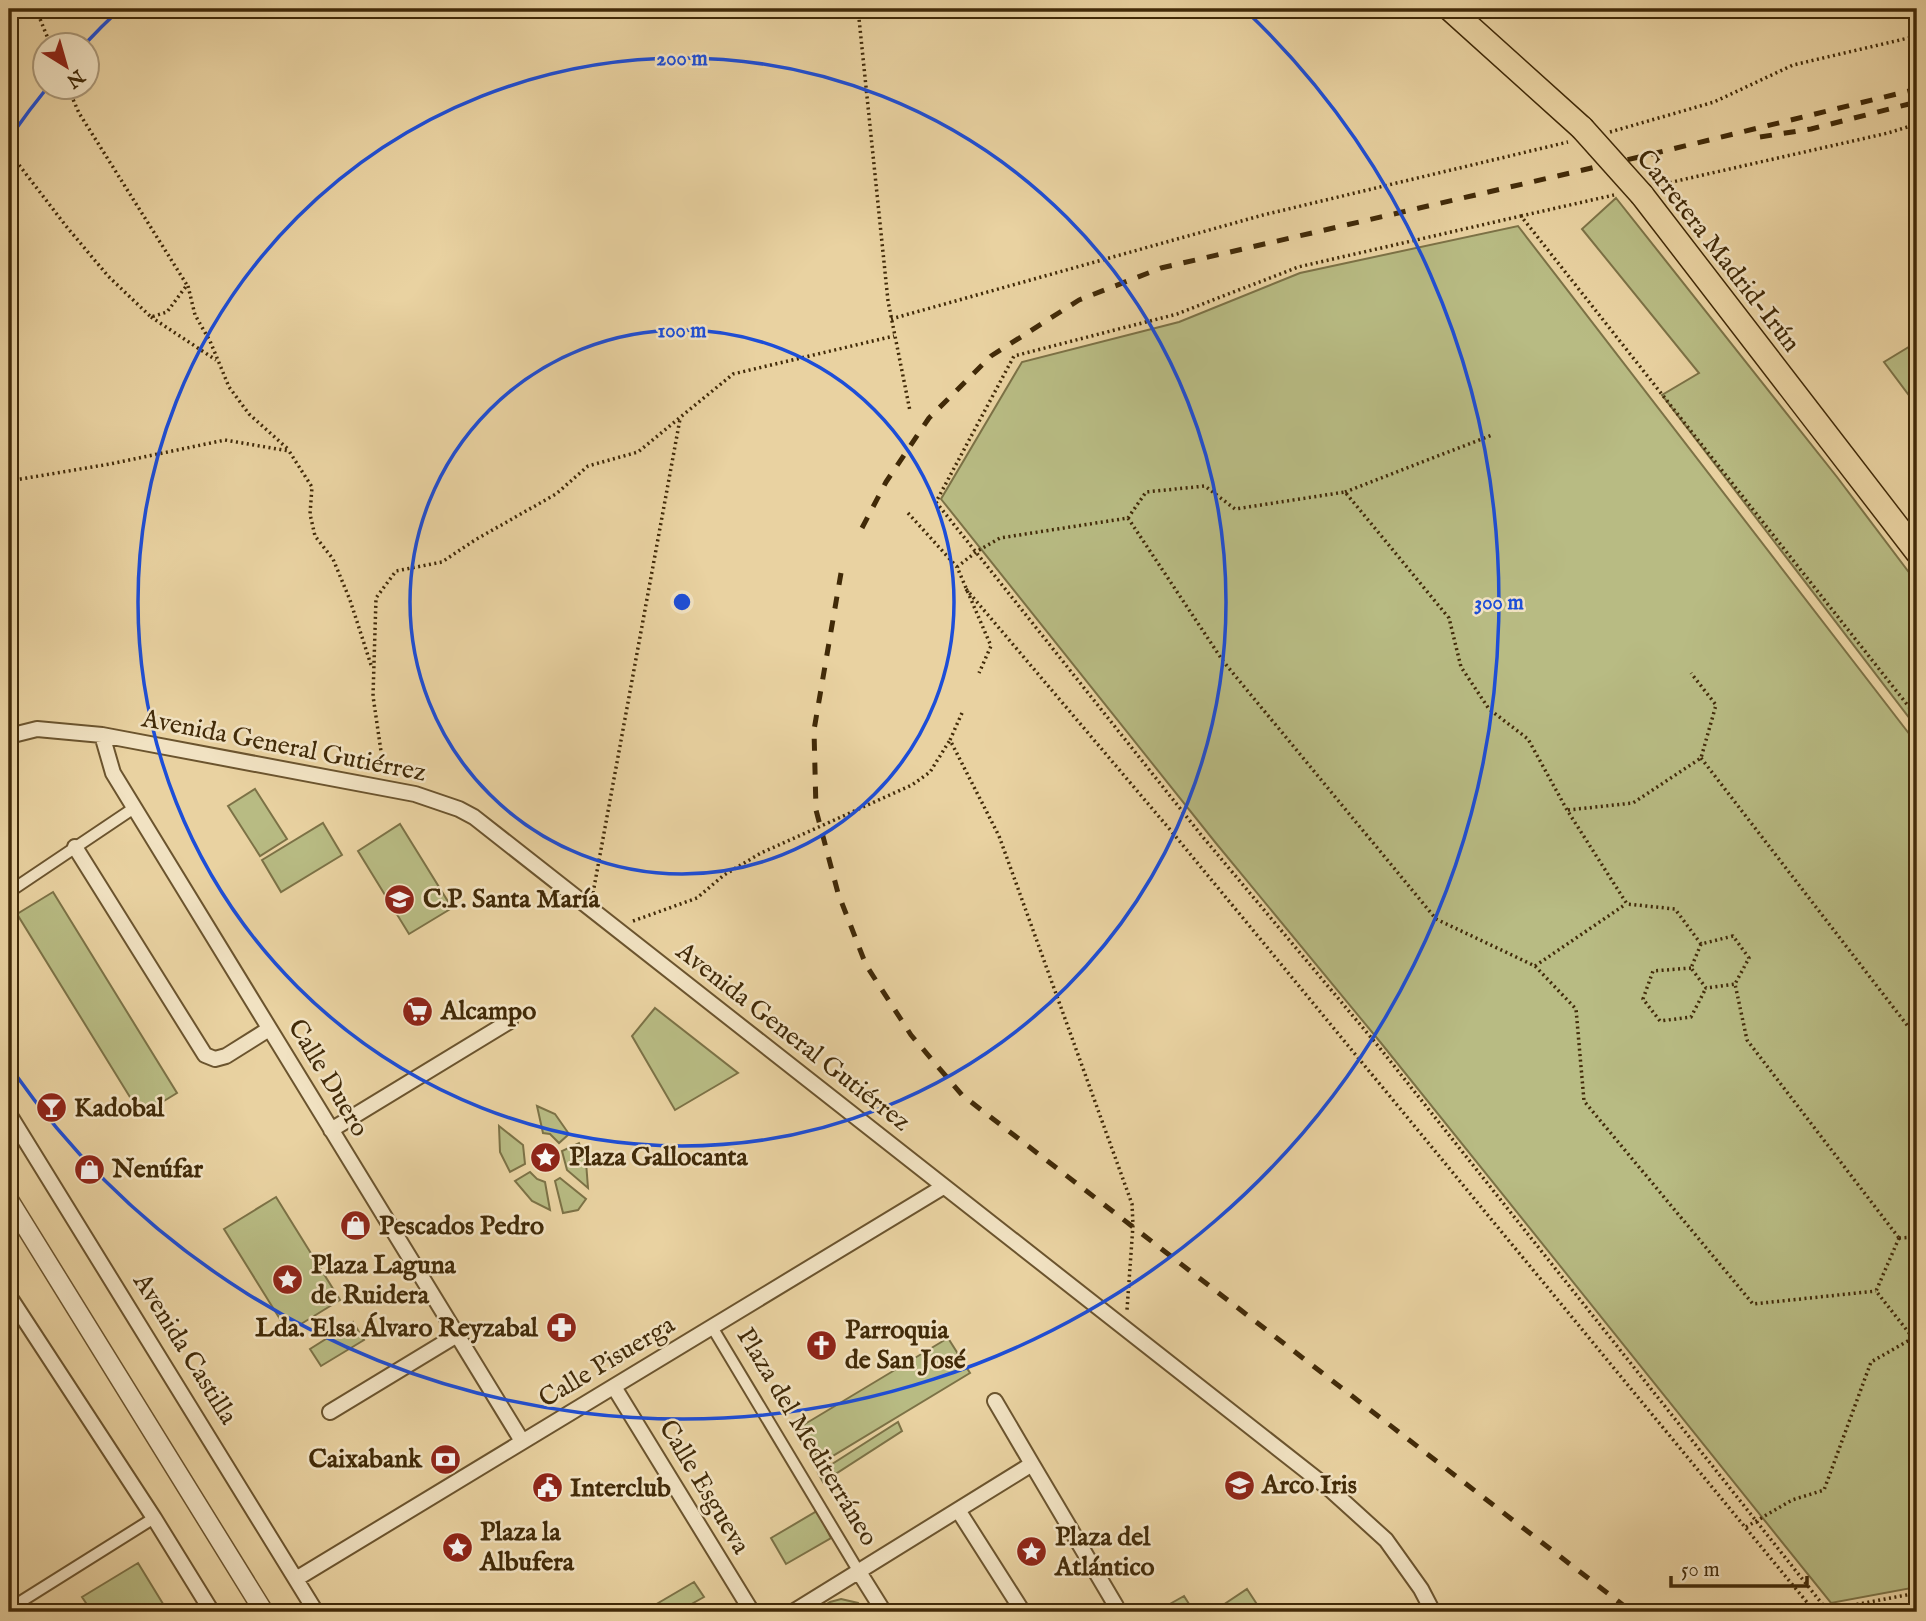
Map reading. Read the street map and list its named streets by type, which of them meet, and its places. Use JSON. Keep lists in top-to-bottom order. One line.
{"streets":{"highway":["Carretera Madrid-Irún"],"street":["Avenida General Gutiérrez","Calle Duero","Avenida Castilla","Calle Pisuerga","Plaza del Mediterráneo","Calle Esgueva"]},"crossings":[["Avenida General Gutiérrez","Calle Duero"],["Avenida General Gutiérrez","Calle Pisuerga"],["Calle Duero","Calle Pisuerga"],["Avenida Castilla","Calle Pisuerga"],["Calle Pisuerga","Plaza del Mediterráneo"],["Calle Pisuerga","Calle Esgueva"]],"places":{"school or university":["C.P. Santa María","Arco Iris"],"supermarket":["Alcampo"],"bar":["Kadobal"],"place":["Plaza Gallocanta","Plaza Laguna de Ruidera","Plaza la Albufera","Plaza del Atlántico"],"shop":["Nenúfar","Pescados Pedro"],"pharmacy":["Lda. Elsa Álvaro Reyzabal"],"church":["Parroquia de San José"],"bank":["Caixabank"],"public building":["Interclub"]},"scale_bar":"50 m","north":"bottom right","rings":["200 m","100 m","300 m"]}
